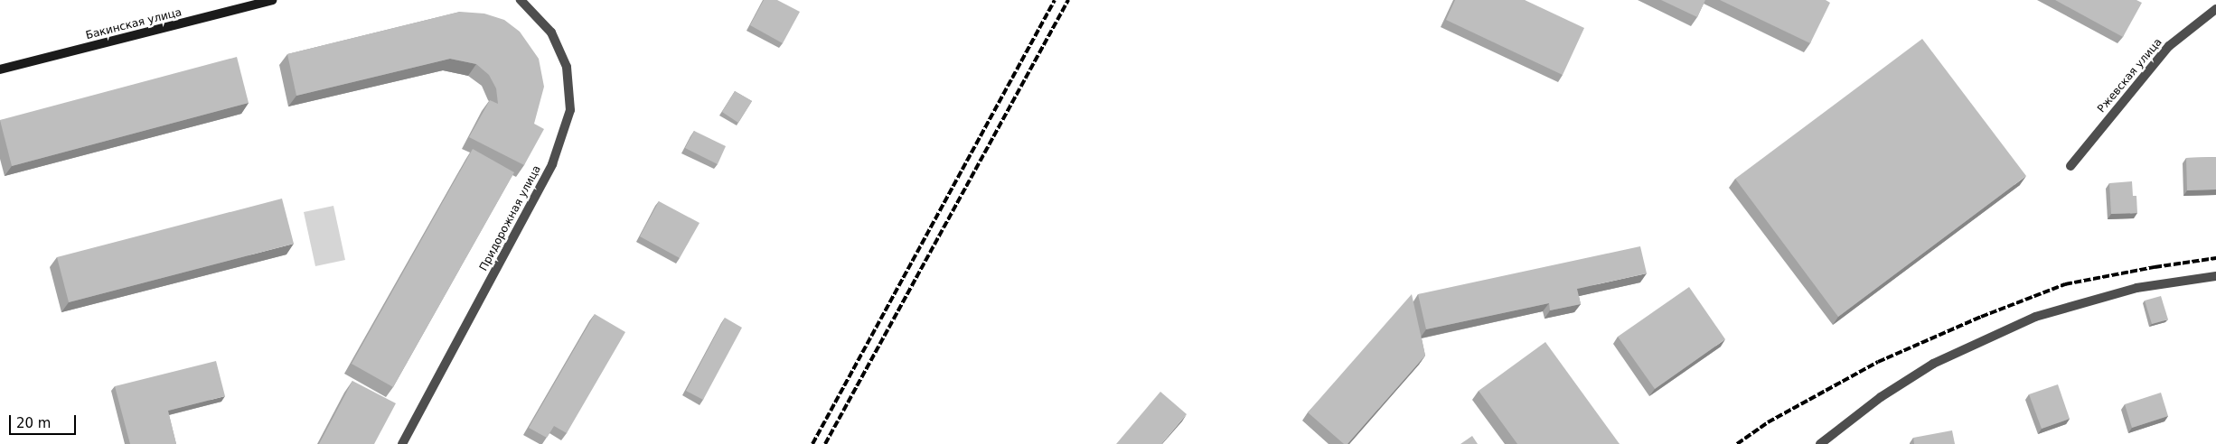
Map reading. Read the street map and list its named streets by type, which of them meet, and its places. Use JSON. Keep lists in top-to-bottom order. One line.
{"streets":{"main road":["Бакинская улица"],"street":["Ржевская улица","Придорожная улица"]},"scale_bar":"20 m"}
